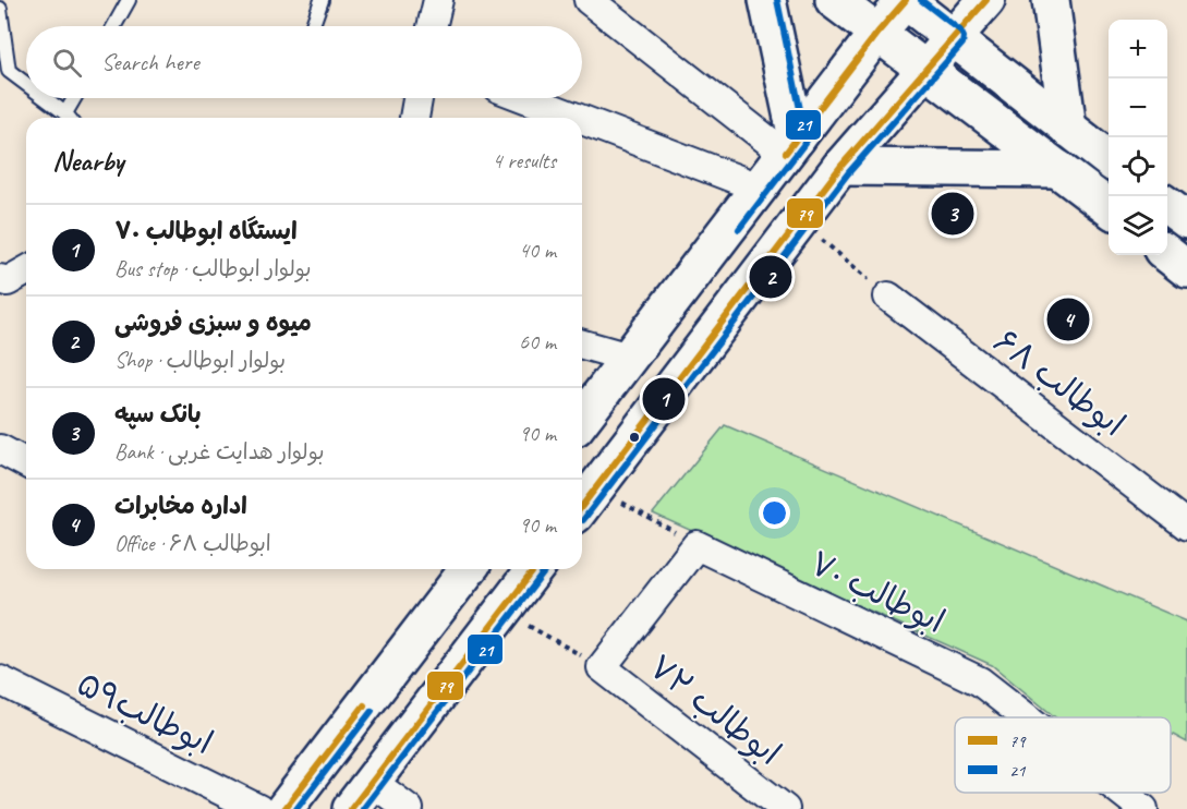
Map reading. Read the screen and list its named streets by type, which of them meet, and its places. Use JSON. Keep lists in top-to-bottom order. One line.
{"streets":{"street":["ابوطالب ۶۸","ابوطالب ۷۰","ابوطالب ۷۲","ابوطالب۵۹"]},"lines":["transit line 79","transit line 21"],"legend":["79","21"],"page":{"map_buttons":["+","−"],"search":"Search here","heading":["Nearby","4 results"],"pins":["3","2","4","1"],"list":[{"mark":"1","name":"ایستگاه ابوطالب ۷۰","note":"Bus stop · بولوار ابوطالب","value":"40 m"},{"mark":"2","name":"میوه و سبزی فروشی","note":"Shop · بولوار ابوطالب","value":"60 m"},{"mark":"3","name":"بانک سپه","note":"Bank · بولوار هدایت غربی","value":"90 m"},{"mark":"4","name":"اداره مخابرات","note":"Office · ابوطالب ۶۸","value":"90 m"}]}}
